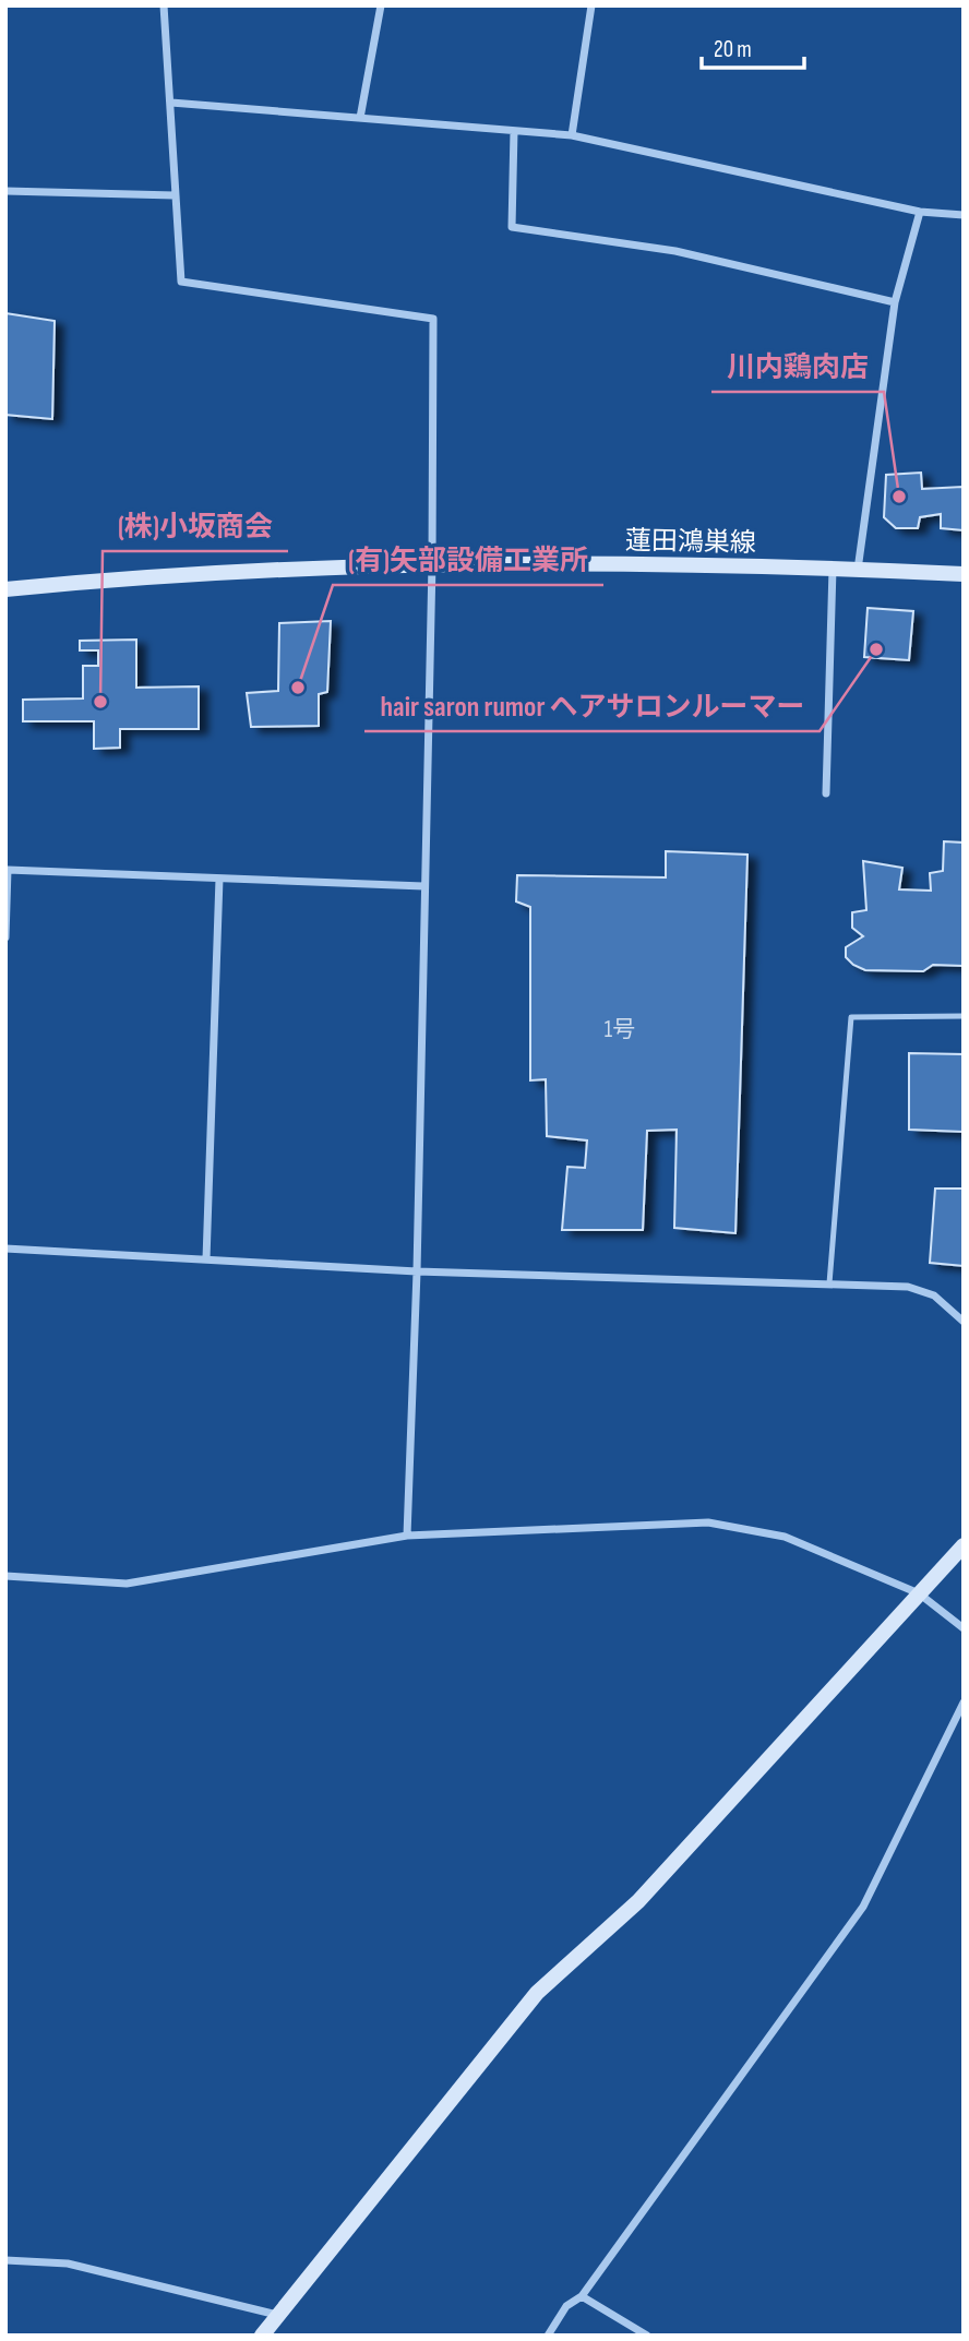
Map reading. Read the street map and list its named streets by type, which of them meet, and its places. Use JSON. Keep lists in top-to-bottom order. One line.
{"streets":{"street":["蓮田鴻巣線"]},"places":["川内鶏肉店","hair saron rumor ヘアサロンルーマー","(有)矢部設備工業所","(株)小坂商会"],"house_numbers":["1号"],"scale_bar":"20 m"}
